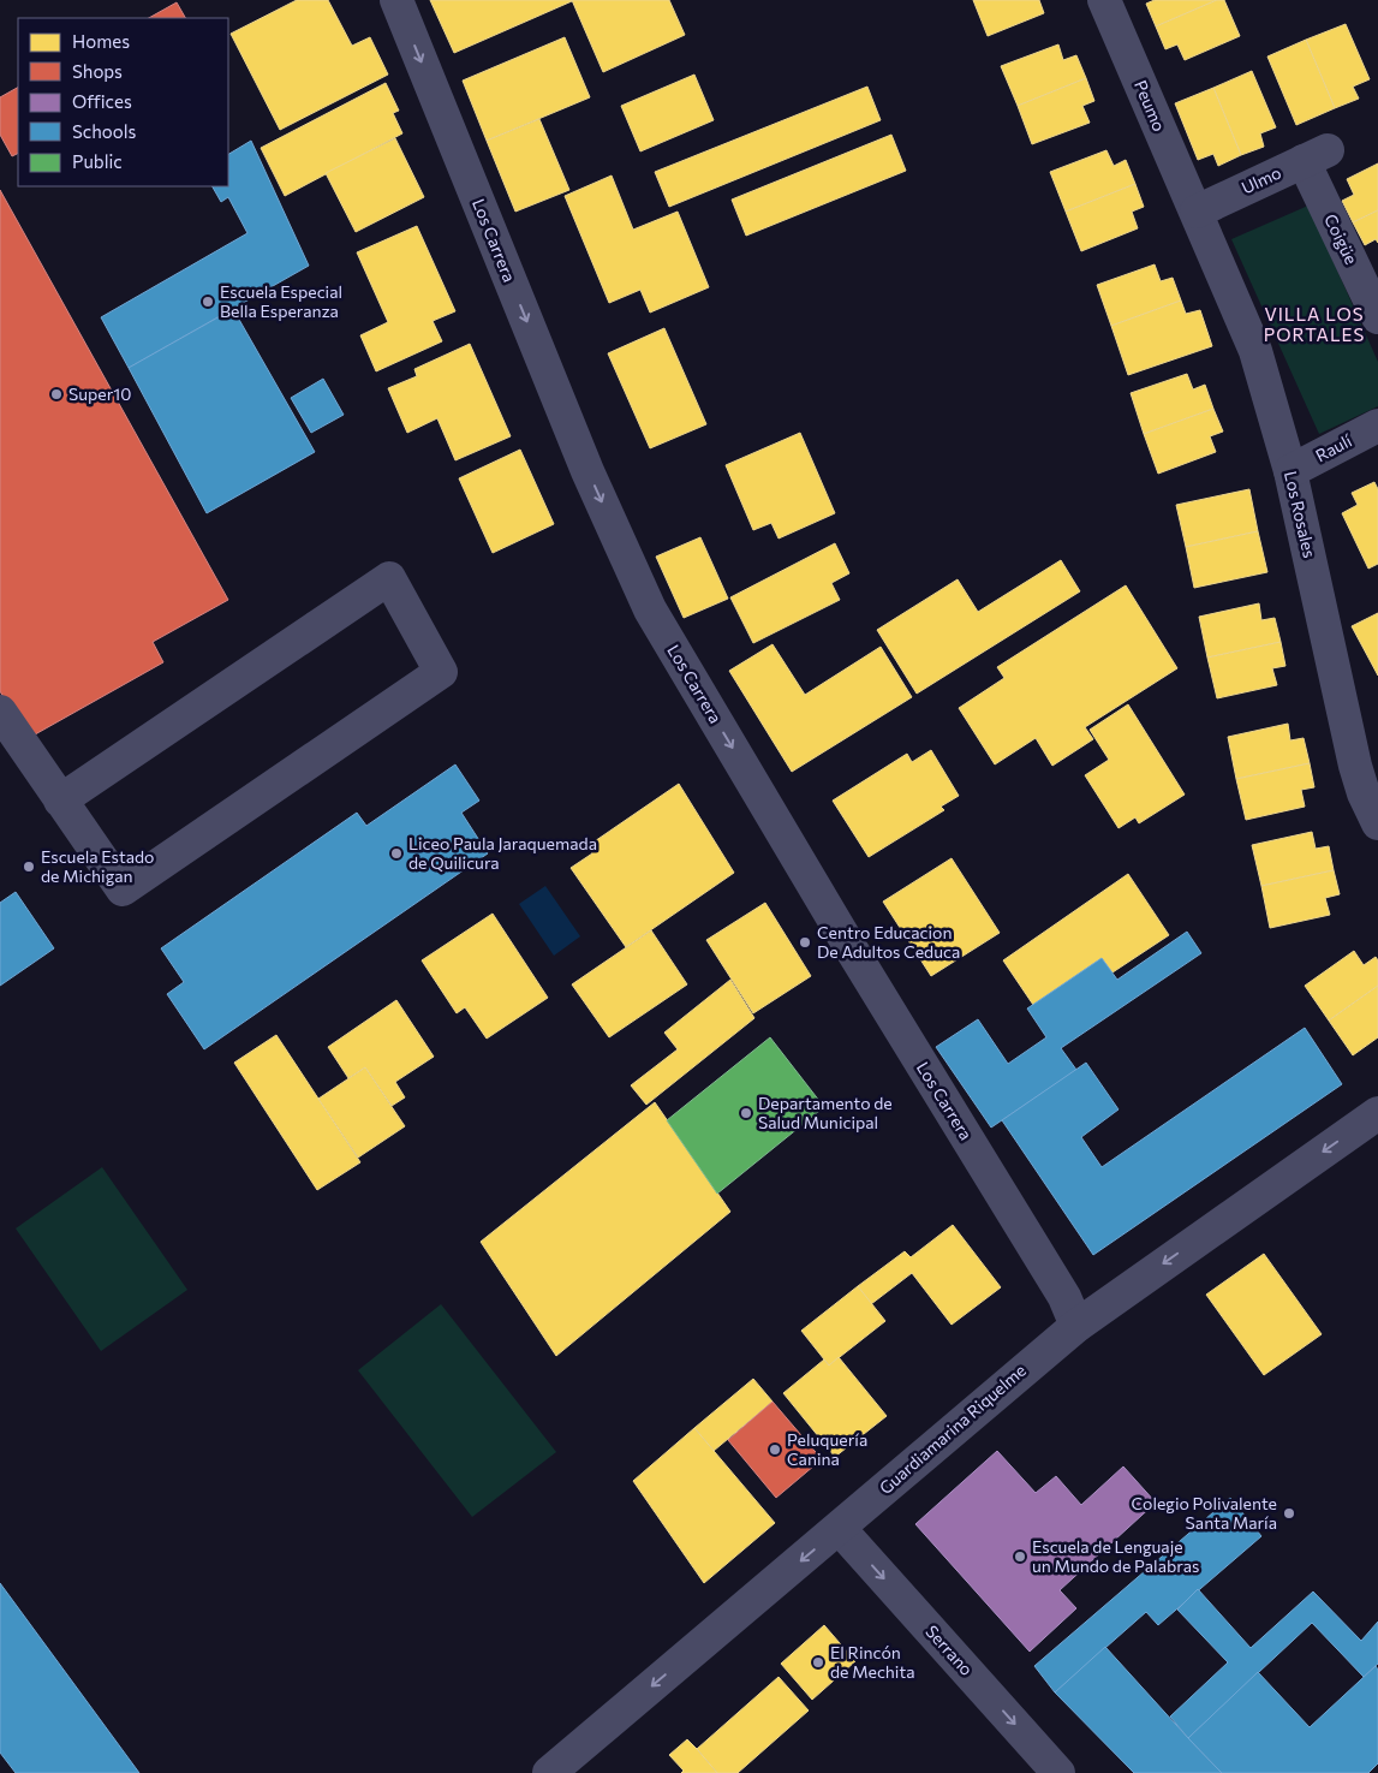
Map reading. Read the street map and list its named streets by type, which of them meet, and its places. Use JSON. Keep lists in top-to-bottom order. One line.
{"streets":{"street":["Peumo","Ulmo","Coigüe","Los Carrera","Raulí","Los Rosales","Guardiamarina Riquelme","Serrano"]},"crossings":[["Peumo","Ulmo"],["Peumo","Los Rosales"],["Ulmo","Coigüe"],["Ulmo","Los Rosales"],["Los Carrera","Guardiamarina Riquelme"],["Raulí","Los Rosales"],["Guardiamarina Riquelme","Serrano"]],"one_way":["Los Carrera","Guardiamarina Riquelme","Serrano"],"districts":["VILLA LOS PORTALES"],"places":["Escuela Especial Bella Esperanza","Super10","Liceo Paula Jaraquemada de Quilicura","Escuela Estado de Michigan","Centro Educacion De Adultos Ceduca","Departamento de Salud Municipal","Peluquería Canina","Colegio Polivalente Santa María","Escuela de Lenguaje un Mundo de Palabras","El Rincón de Mechita"],"legend":["Homes","Shops","Offices","Schools","Public"]}
